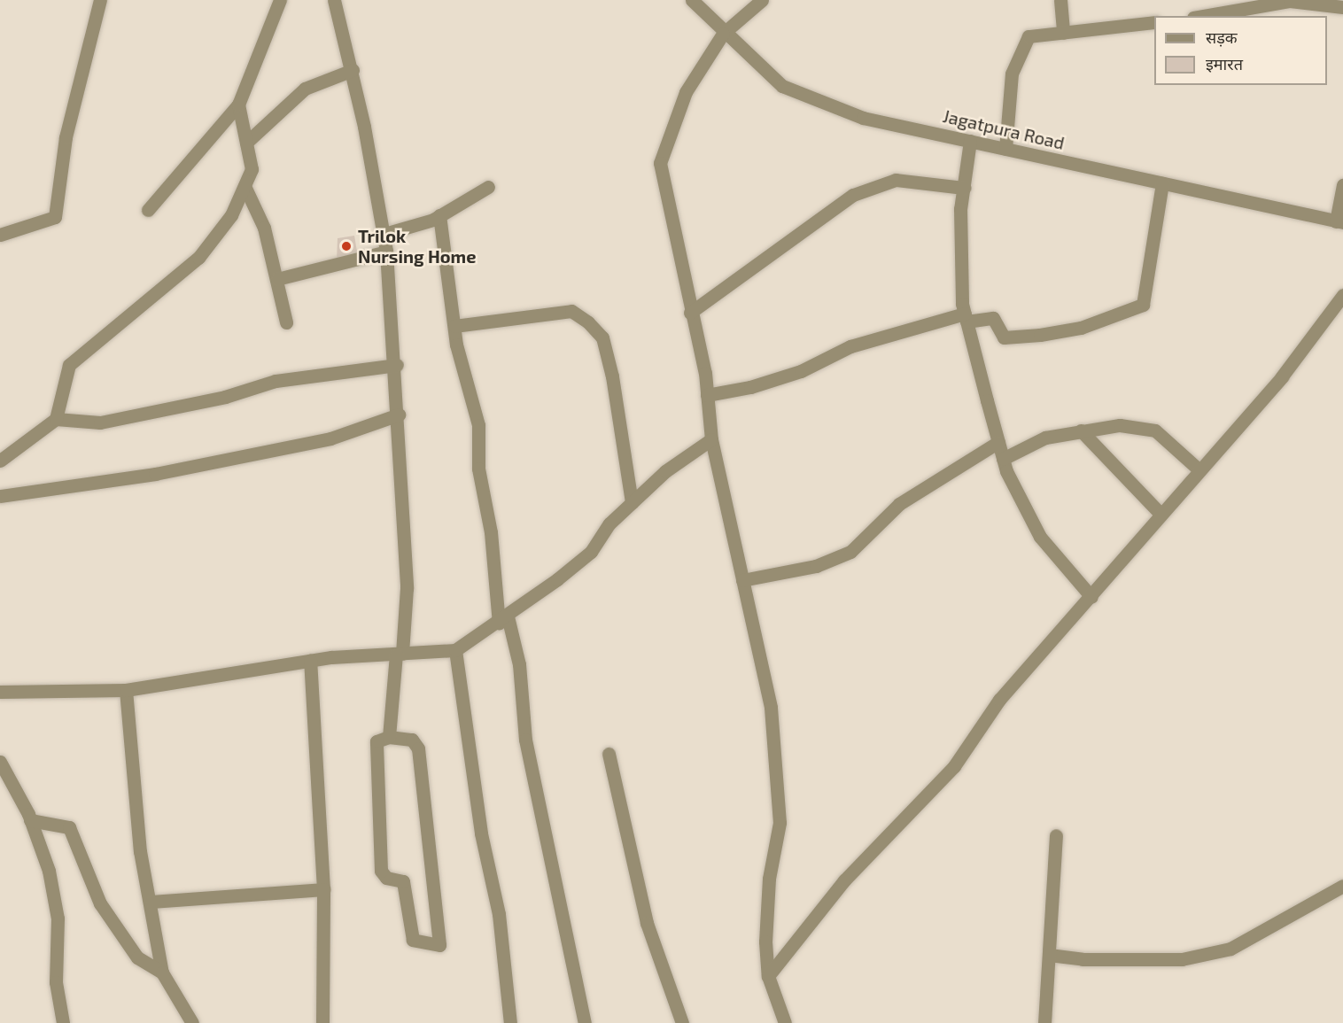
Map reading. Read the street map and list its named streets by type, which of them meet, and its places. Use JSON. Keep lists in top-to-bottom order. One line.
{"streets":{"street":["Jagatpura Road"]},"places":["Trilok Nursing Home"],"legend":["सड़क","इमारत"]}
